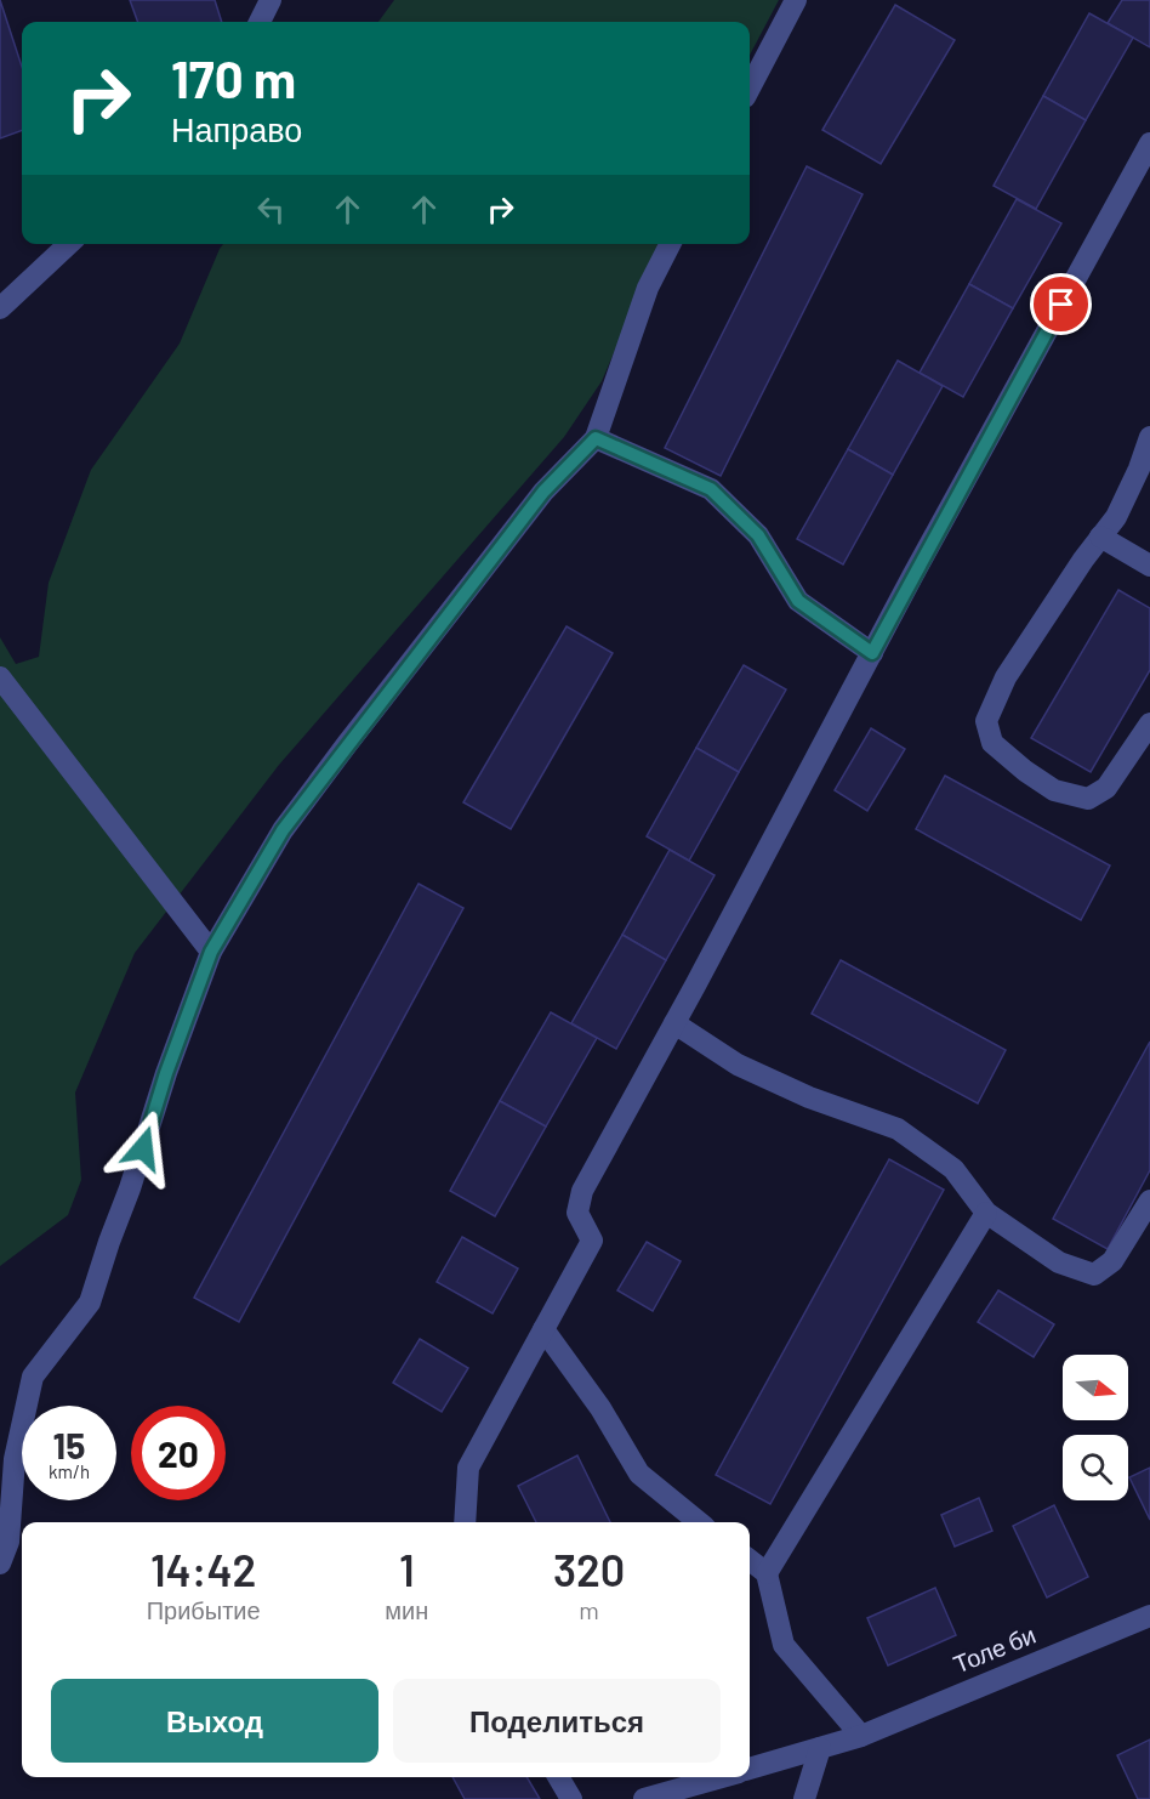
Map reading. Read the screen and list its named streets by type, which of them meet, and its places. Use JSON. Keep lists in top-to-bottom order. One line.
{"streets":{"street":["Толе би"]},"north":"right","page":{"turn":["170 m","Направо"],"speed":"15 km/h","limit":"20","eta":["14:42","Прибытие","1","мин","320","m"],"buttons":["Выход","Поделиться"]}}
